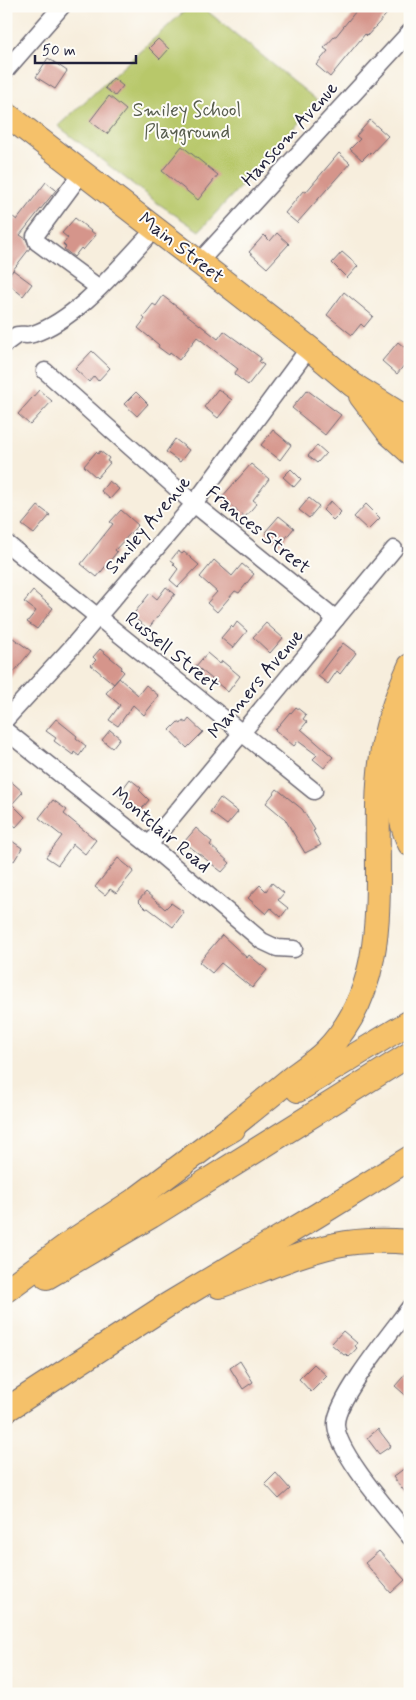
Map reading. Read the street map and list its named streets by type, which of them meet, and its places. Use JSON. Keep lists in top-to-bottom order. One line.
{"streets":{"highway":["Main Street"],"street":["Hanscom Avenue","Smiley Avenue","Frances Street","Russell Street","Manners Avenue","Montclair Road"]},"crossings":[["Hanscom Avenue","Main Street"],["Main Street","Smiley Avenue"],["Smiley Avenue","Frances Street"],["Smiley Avenue","Russell Street"],["Frances Street","Manners Avenue"],["Russell Street","Manners Avenue"],["Manners Avenue","Montclair Road"]],"parks":["Smiley School Playground"],"scale_bar":"50 m"}
